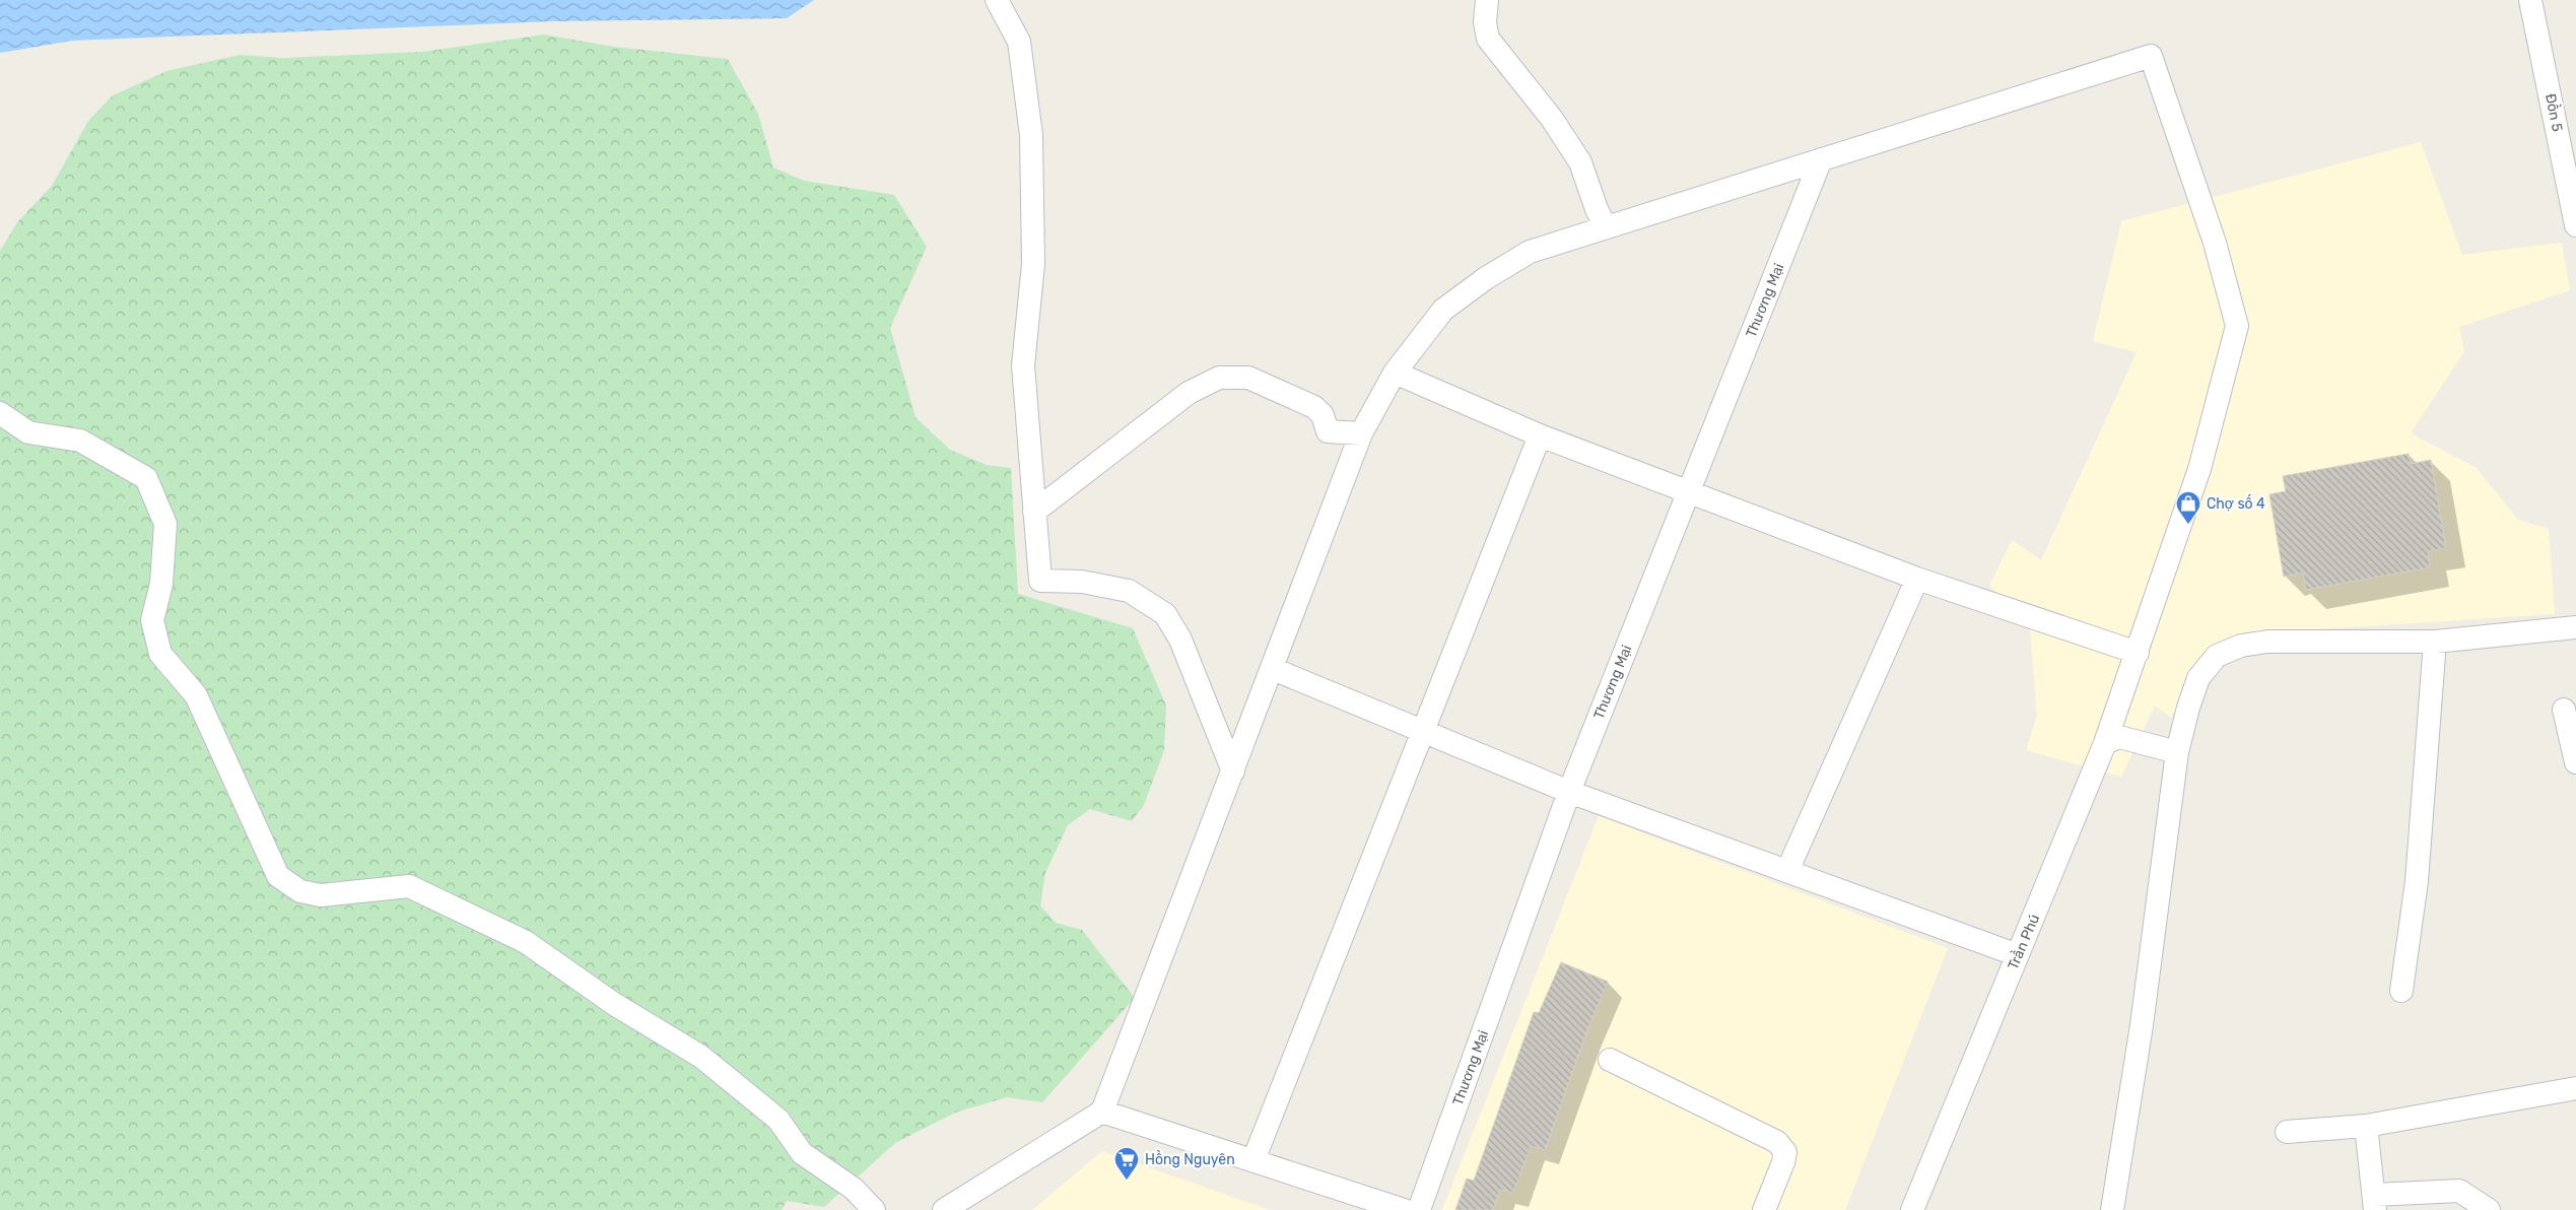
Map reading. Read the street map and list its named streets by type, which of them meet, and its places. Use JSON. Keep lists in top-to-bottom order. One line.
{"streets":{"street":["Đồn 5","Thương Mại","Trần Phú"]},"crossings":[["Thương Mại","Trần Phú"]],"places":{"shop":["Chợ số 4"],"supermarket":["Hồng Nguyên"]}}
